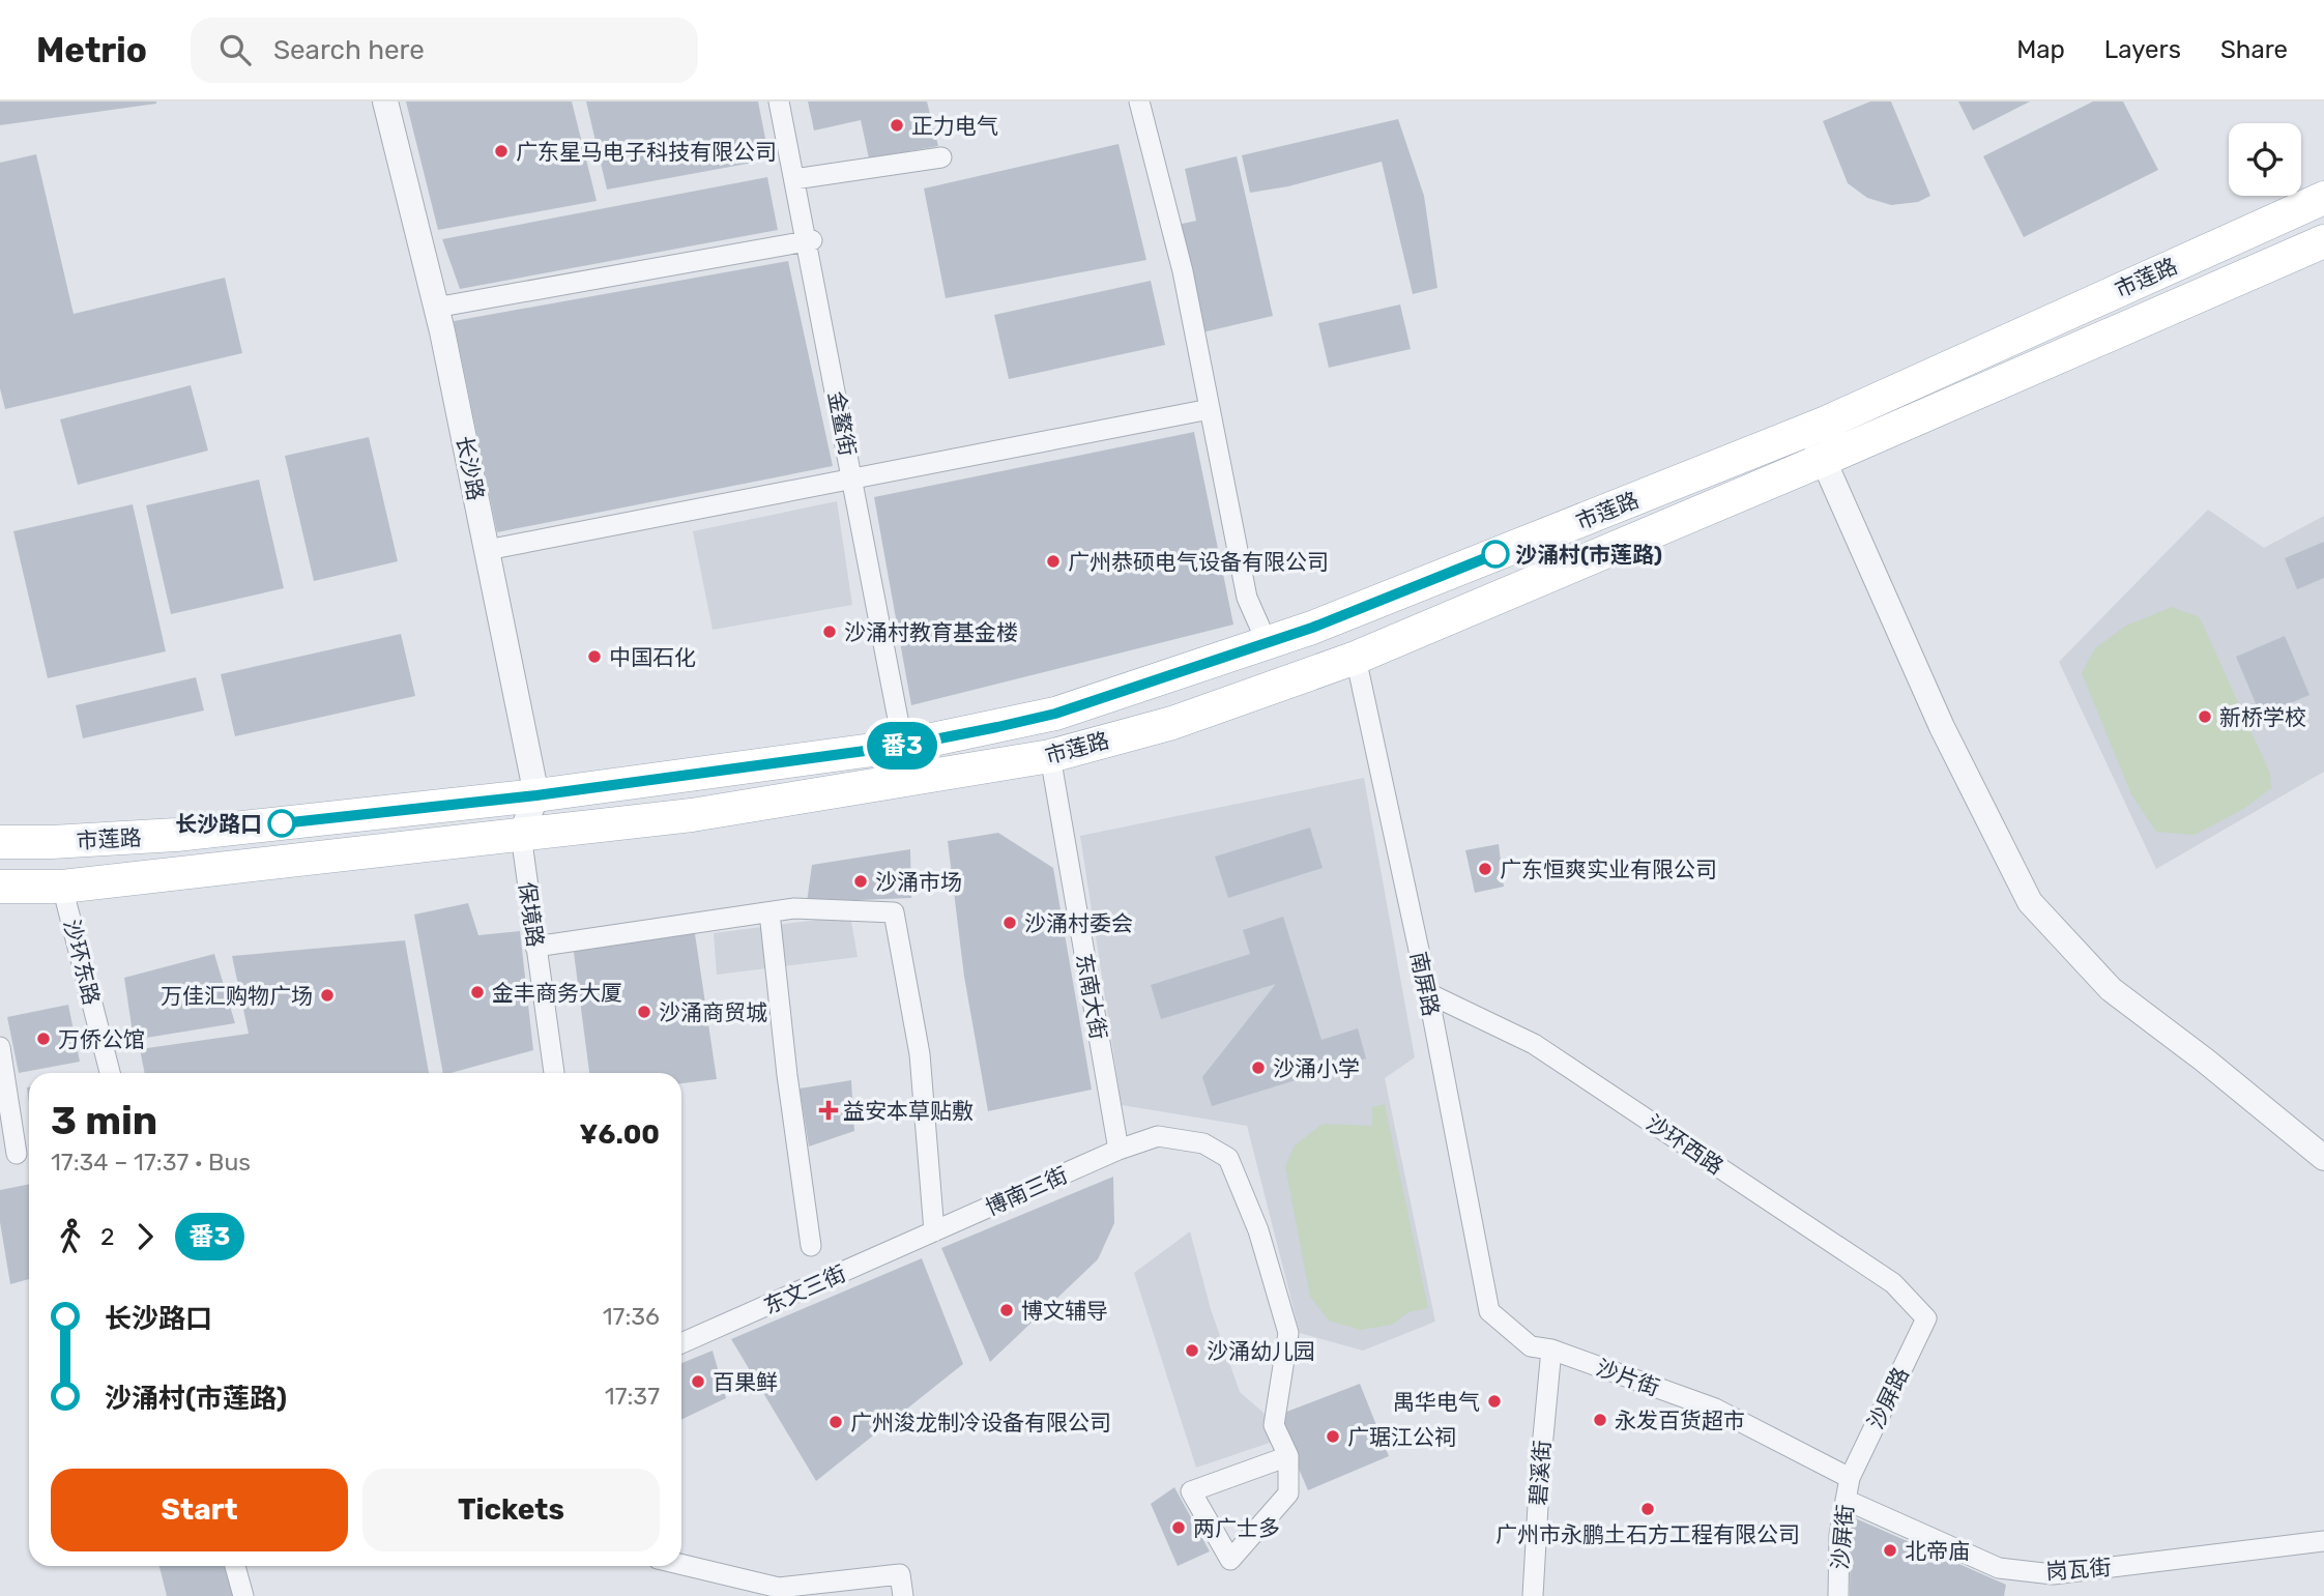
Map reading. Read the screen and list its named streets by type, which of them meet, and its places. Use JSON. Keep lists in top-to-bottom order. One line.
{"streets":{"main road":["市莲路"],"street":["金鳌街","长沙路","保境路","沙环东路","南屏路","东南大街","沙环西路","博南三街","东文三街","沙片街","沙屏路","碧溪街","沙屏街","岗瓦街"]},"crossings":[["市莲路","金鳌街"],["市莲路","长沙路"],["市莲路","保境路"],["市莲路","沙环东路"],["市莲路","南屏路"],["市莲路","东南大街"],["南屏路","沙环西路"],["南屏路","沙片街"],["东南大街","博南三街"],["沙环西路","沙屏路"],["博南三街","东文三街"],["沙片街","沙屏路"],["沙片街","碧溪街"],["沙片街","沙屏街"],["沙屏路","沙屏街"],["沙屏街","岗瓦街"]],"places":{"other":["正力电气","广东星马电子科技有限公司","沙涌村(市莲路)","广州恭硕电气设备有限公司","沙涌村教育基金楼","中国石化","新桥学校","长沙路口","广东恒爽实业有限公司","沙涌市场","沙涌村委会","金丰商务大厦","万佳汇购物广场","沙涌商贸城","万侨公馆","沙涌小学","博文辅导","沙涌幼儿园","百果鲜","禺华电气","永发百货超市","广州浚龙制冷设备有限公司","广琚江公祠","广州市永鹏土石方工程有限公司","两广士多","北帝庙"],"health":["益安本草贴敷"]},"lines":["bus line 番3"],"page":{"header":"Metrio","search":"Search here","nav":["Map","Layers","Share"],"on_map":"番3","heading":["3 min","17:34 – 17:37 · Bus","¥6.00"],"legs":["2","番3"],"list":[{"name":"长沙路口","value":"17:36"},{"name":"沙涌村(市莲路)","value":"17:37"}],"buttons":["Start","Tickets"]}}
